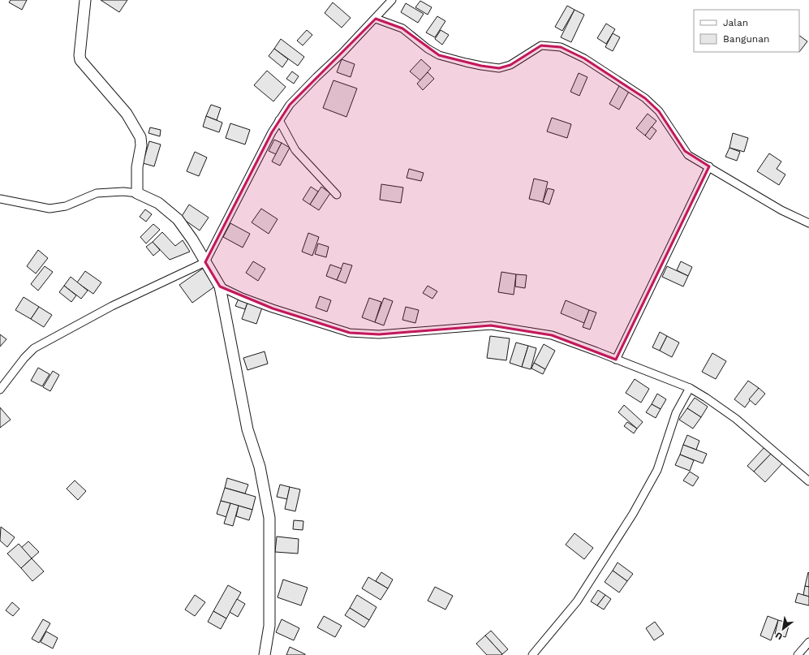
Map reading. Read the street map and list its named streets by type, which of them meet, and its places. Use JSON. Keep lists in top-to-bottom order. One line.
{"legend":["Jalan","Bangunan"],"north":"bottom left"}
